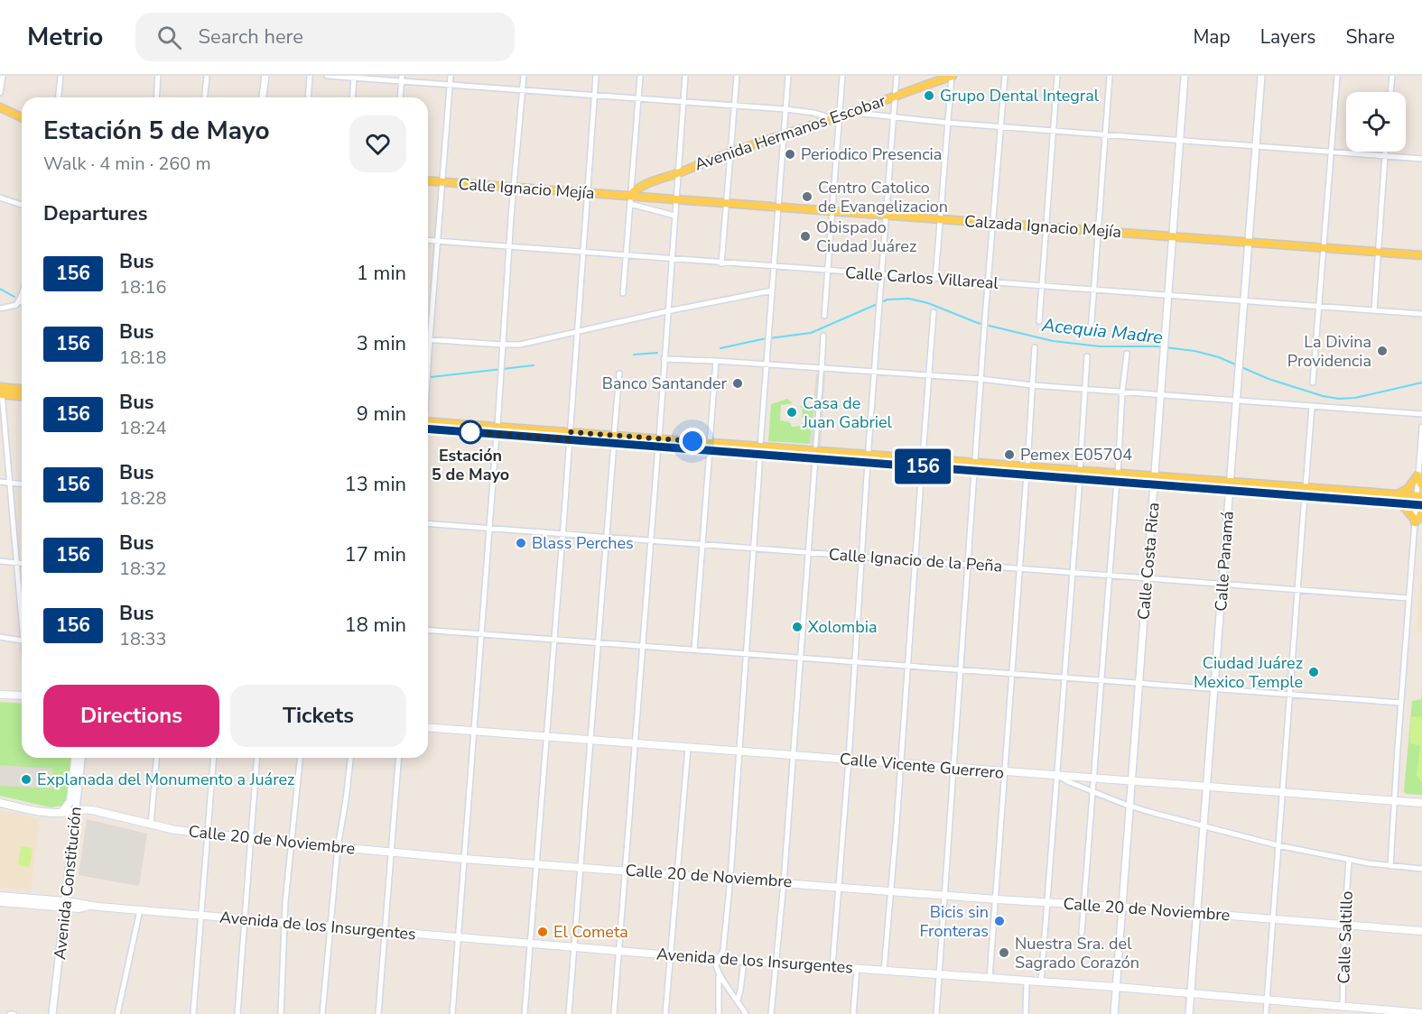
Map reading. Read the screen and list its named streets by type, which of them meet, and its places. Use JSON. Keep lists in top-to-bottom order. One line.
{"streets":{"main road":["Avenida Hermanos Escobar","Calle Ignacio Mejía","Calzada Ignacio Mejía","Calle Vicente Guerrero","Calle 20 de Noviembre","Avenida de los Insurgentes"],"street":["Calle Carlos Villareal","Calle Ignacio de la Peña","Calle Costa Rica","Calle Panamá","Avenida Constitución","Calle Saltillo"]},"crossings":[["Avenida Hermanos Escobar","Calle Ignacio Mejía"],["Avenida Hermanos Escobar","Calzada Ignacio Mejía"],["Calle Ignacio Mejía","Calzada Ignacio Mejía"],["Calzada Ignacio Mejía","Calle Costa Rica"],["Calzada Ignacio Mejía","Calle Panamá"],["Calle Carlos Villareal","Calle Costa Rica"],["Calle Carlos Villareal","Calle Panamá"],["Calle Ignacio de la Peña","Calle Costa Rica"],["Calle Ignacio de la Peña","Calle Panamá"],["Calle Costa Rica","Calle Vicente Guerrero"],["Calle Costa Rica","Calle 20 de Noviembre"],["Calle Costa Rica","Avenida de los Insurgentes"],["Calle Panamá","Calle Vicente Guerrero"],["Calle Panamá","Calle 20 de Noviembre"],["Calle Panamá","Avenida de los Insurgentes"],["Calle 20 de Noviembre","Avenida Constitución"],["Calle 20 de Noviembre","Calle Saltillo"],["Avenida Constitución","Avenida de los Insurgentes"],["Avenida de los Insurgentes","Calle Saltillo"]],"water":["Acequia Madre"],"places":["Grupo Dental Integral","Periodico Presencia","Centro Catolico de Evangelizacion","Obispado Ciudad Juárez","La Divina Providencia","Banco Santander","Casa de Juan Gabriel","Estación 5 de Mayo","Pemex E05704","Blass Perches","Xolombia","Ciudad Juárez Mexico Temple","Explanada del Monumento a Juárez","Bicis sin Fronteras","El Cometa","Nuestra Sra. del Sagrado Corazón"],"lines":["bus line 156"],"page":{"header":"Metrio","search":"Search here","nav":["Map","Layers","Share"],"on_map":"156","heading":[["Estación 5 de Mayo","Walk · 4 min · 260 m"],"Departures"],"list":[{"mark":"156","name":"Bus","note":"18:16","value":"1 min"},{"mark":"156","name":"Bus","note":"18:18","value":"3 min"},{"mark":"156","name":"Bus","note":"18:24","value":"9 min"},{"mark":"156","name":"Bus","note":"18:28","value":"13 min"},{"mark":"156","name":"Bus","note":"18:32","value":"17 min"},{"mark":"156","name":"Bus","note":"18:33","value":"18 min"}],"buttons":["Directions","Tickets"]}}
